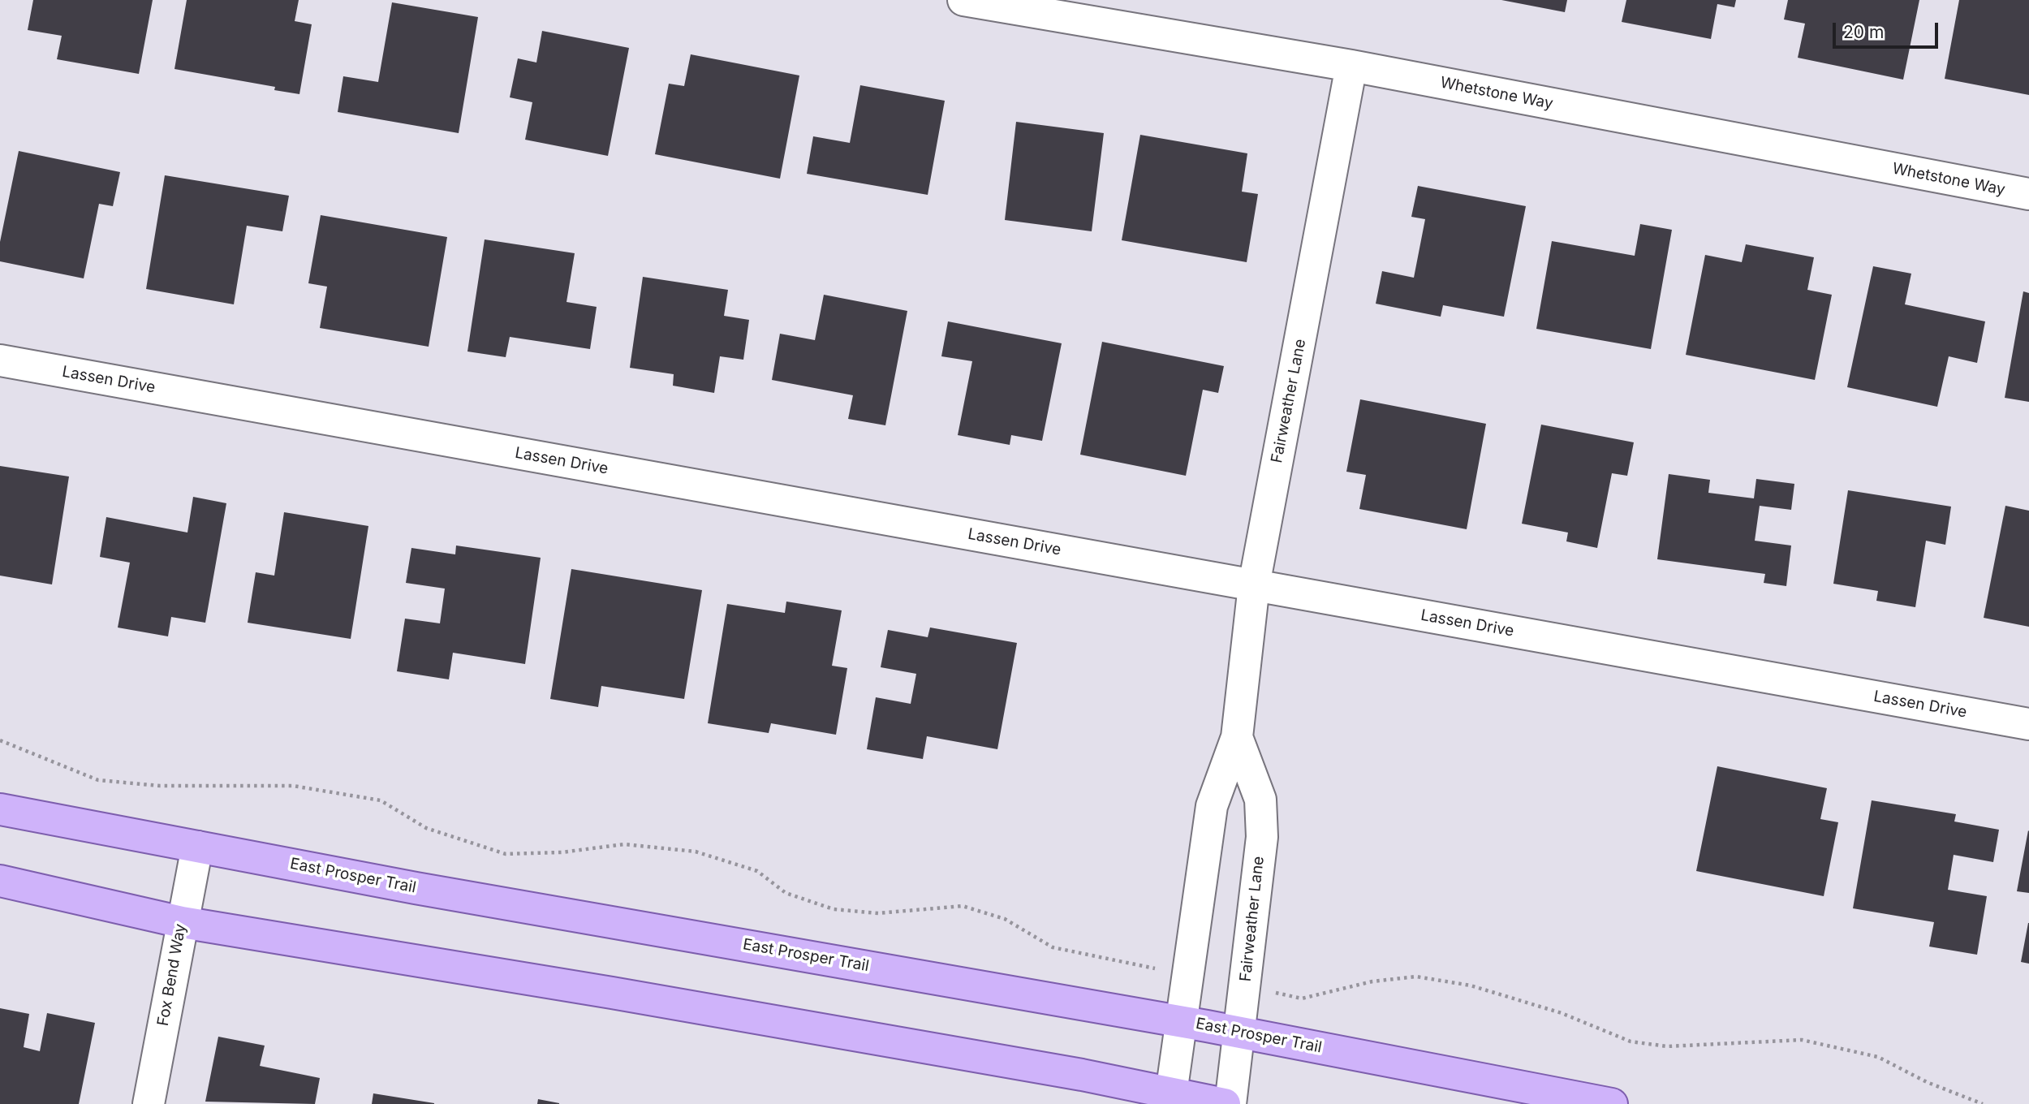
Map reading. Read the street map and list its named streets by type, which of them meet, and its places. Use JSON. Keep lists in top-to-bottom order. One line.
{"streets":{"main road":["East Prosper Trail"],"street":["Whetstone Way","Lassen Drive","Fairweather Lane","Fox Bend Way"]},"crossings":[["Whetstone Way","Fairweather Lane"],["Lassen Drive","Fairweather Lane"],["Fairweather Lane","East Prosper Trail"],["East Prosper Trail","Fox Bend Way"]],"scale_bar":"20 m"}
